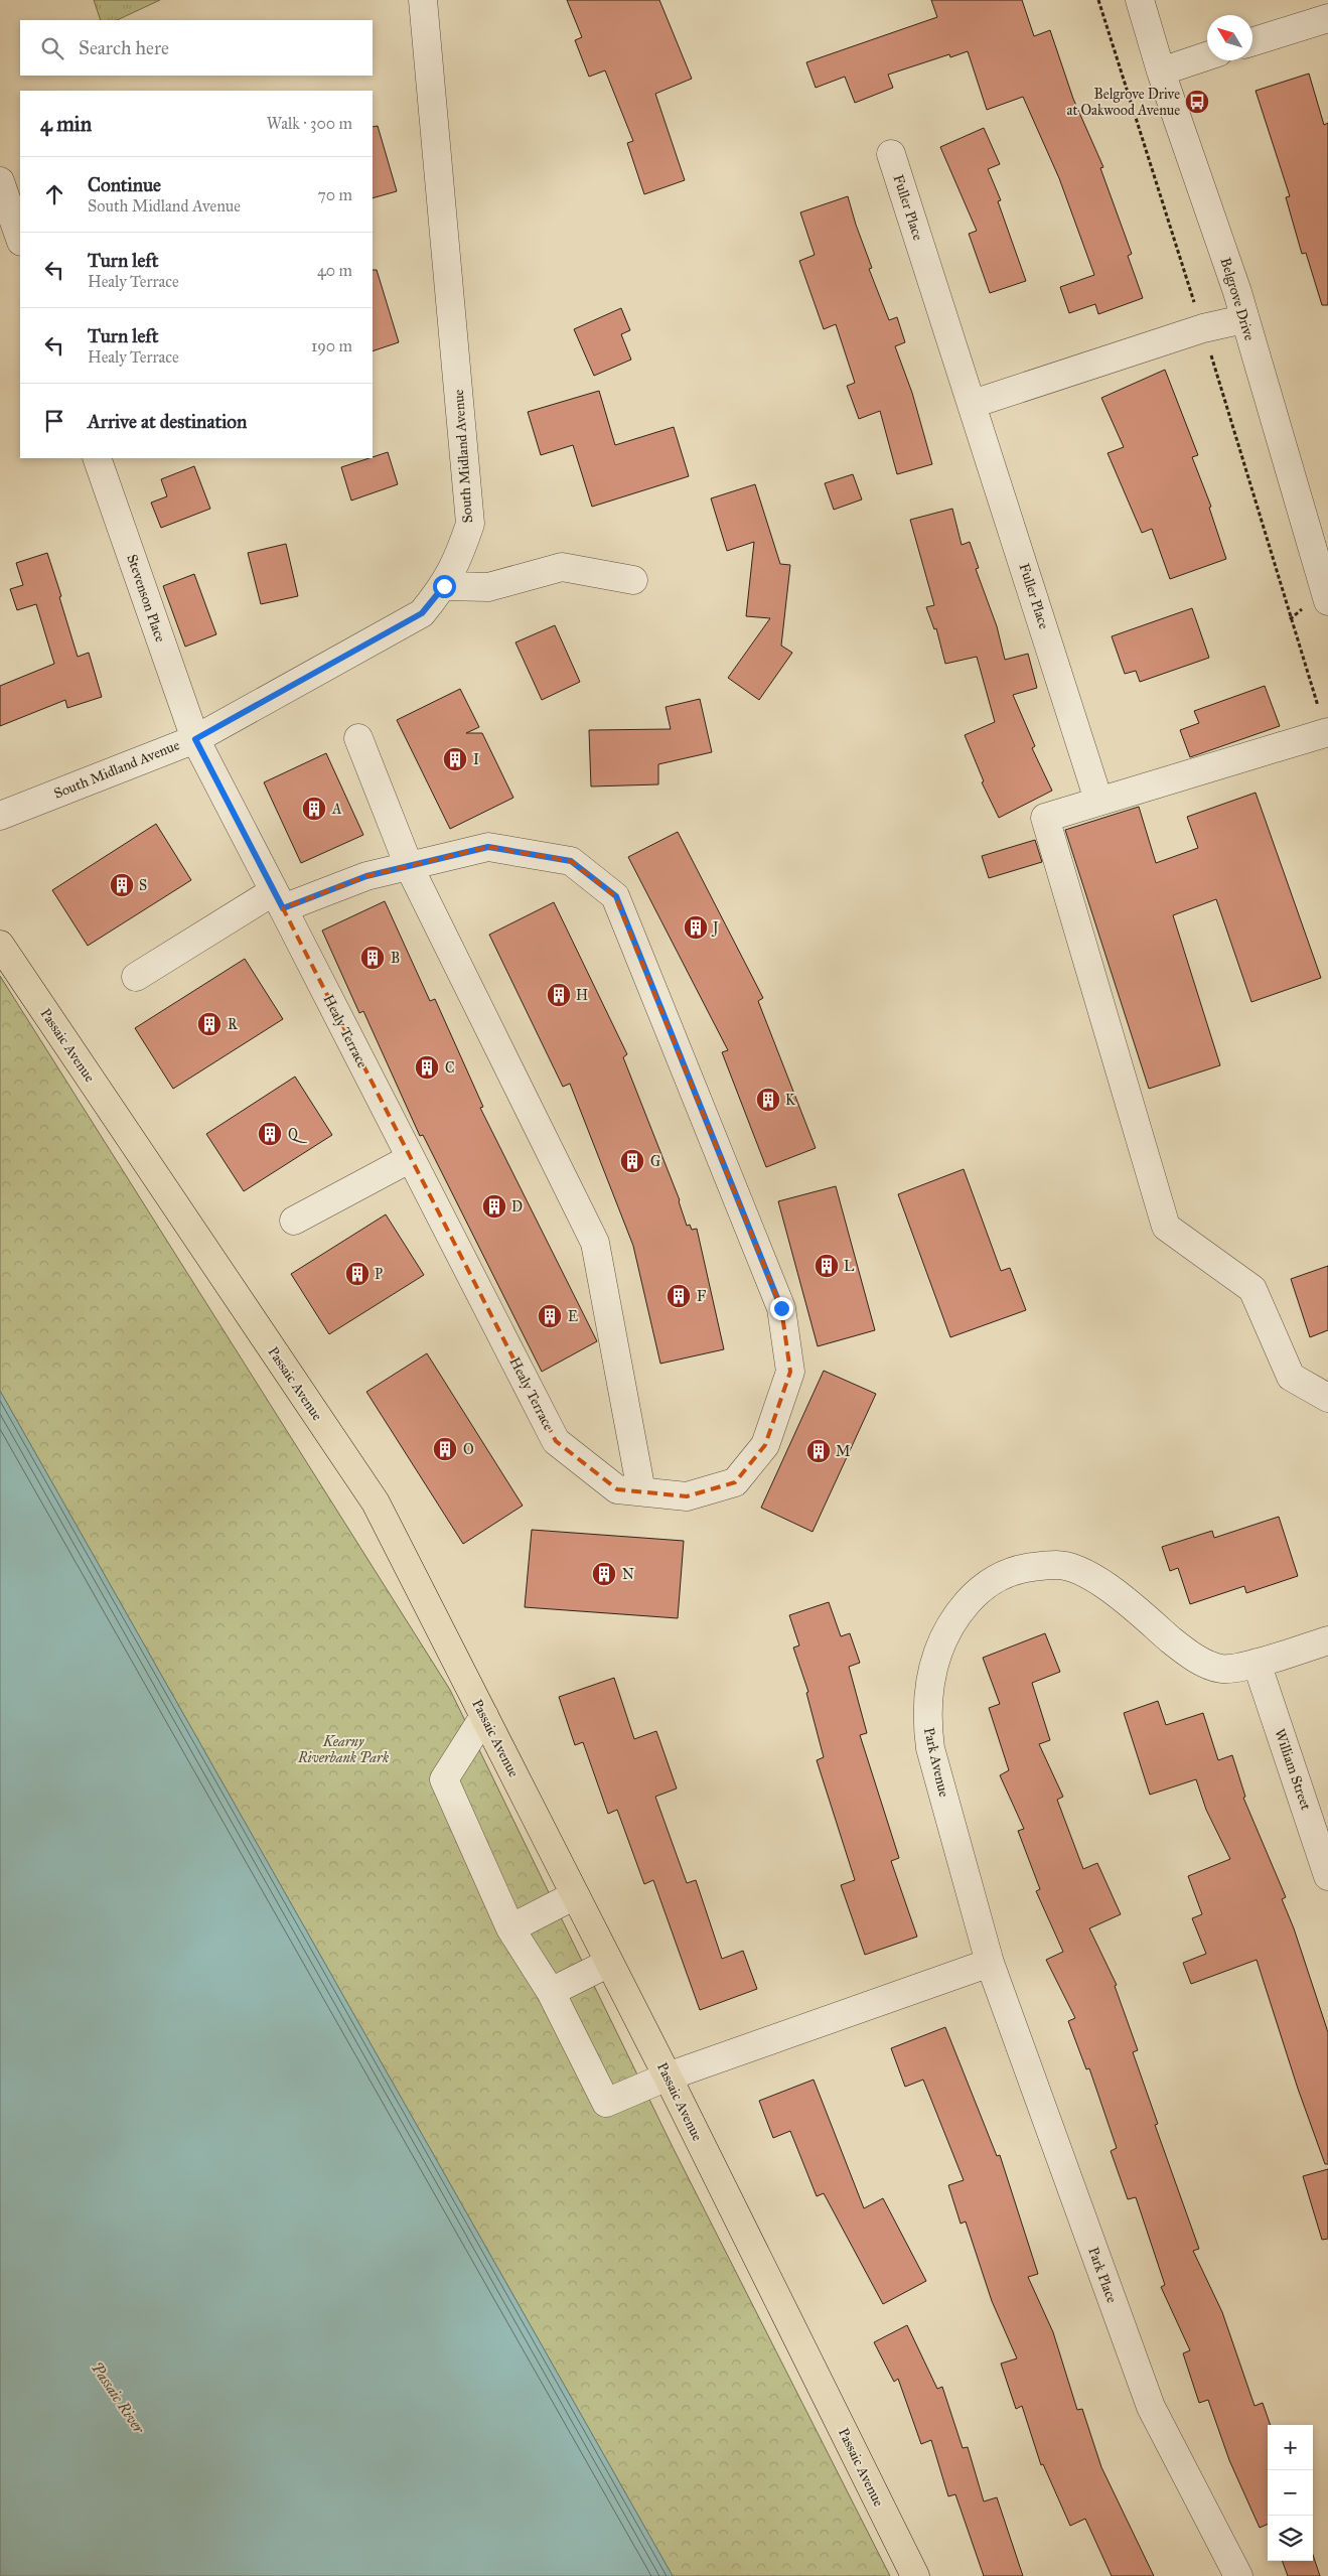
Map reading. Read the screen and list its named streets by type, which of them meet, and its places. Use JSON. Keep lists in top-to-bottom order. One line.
{"streets":{"main road":["Passaic Avenue"],"street":["Fuller Place","Belgrove Drive","South Midland Avenue","Stevenson Place","Healy Terrace","Park Avenue","William Street","Park Place"]},"crossings":[["South Midland Avenue","Stevenson Place"],["South Midland Avenue","Healy Terrace"],["Stevenson Place","Healy Terrace"],["Park Avenue","William Street"],["Park Avenue","Park Place"]],"water":["Passaic River"],"parks":["Kearny Riverbank Park"],"places":{"bus stop":["Belgrove Drive at Oakwood Avenue"],"building":["I","A","S","J","B","H","R","C","K","Q","G","D","L","P","F","E","O","M","N"]},"north":"top left","page":{"search":"Search here","heading":["4 min","Walk · 300 m"],"list":[["Continue","South Midland Avenue","70 m"],["Turn left","Healy Terrace","40 m"],["Turn left","Healy Terrace","190 m"],"Arrive at destination"],"map_buttons":["+","−"]}}
